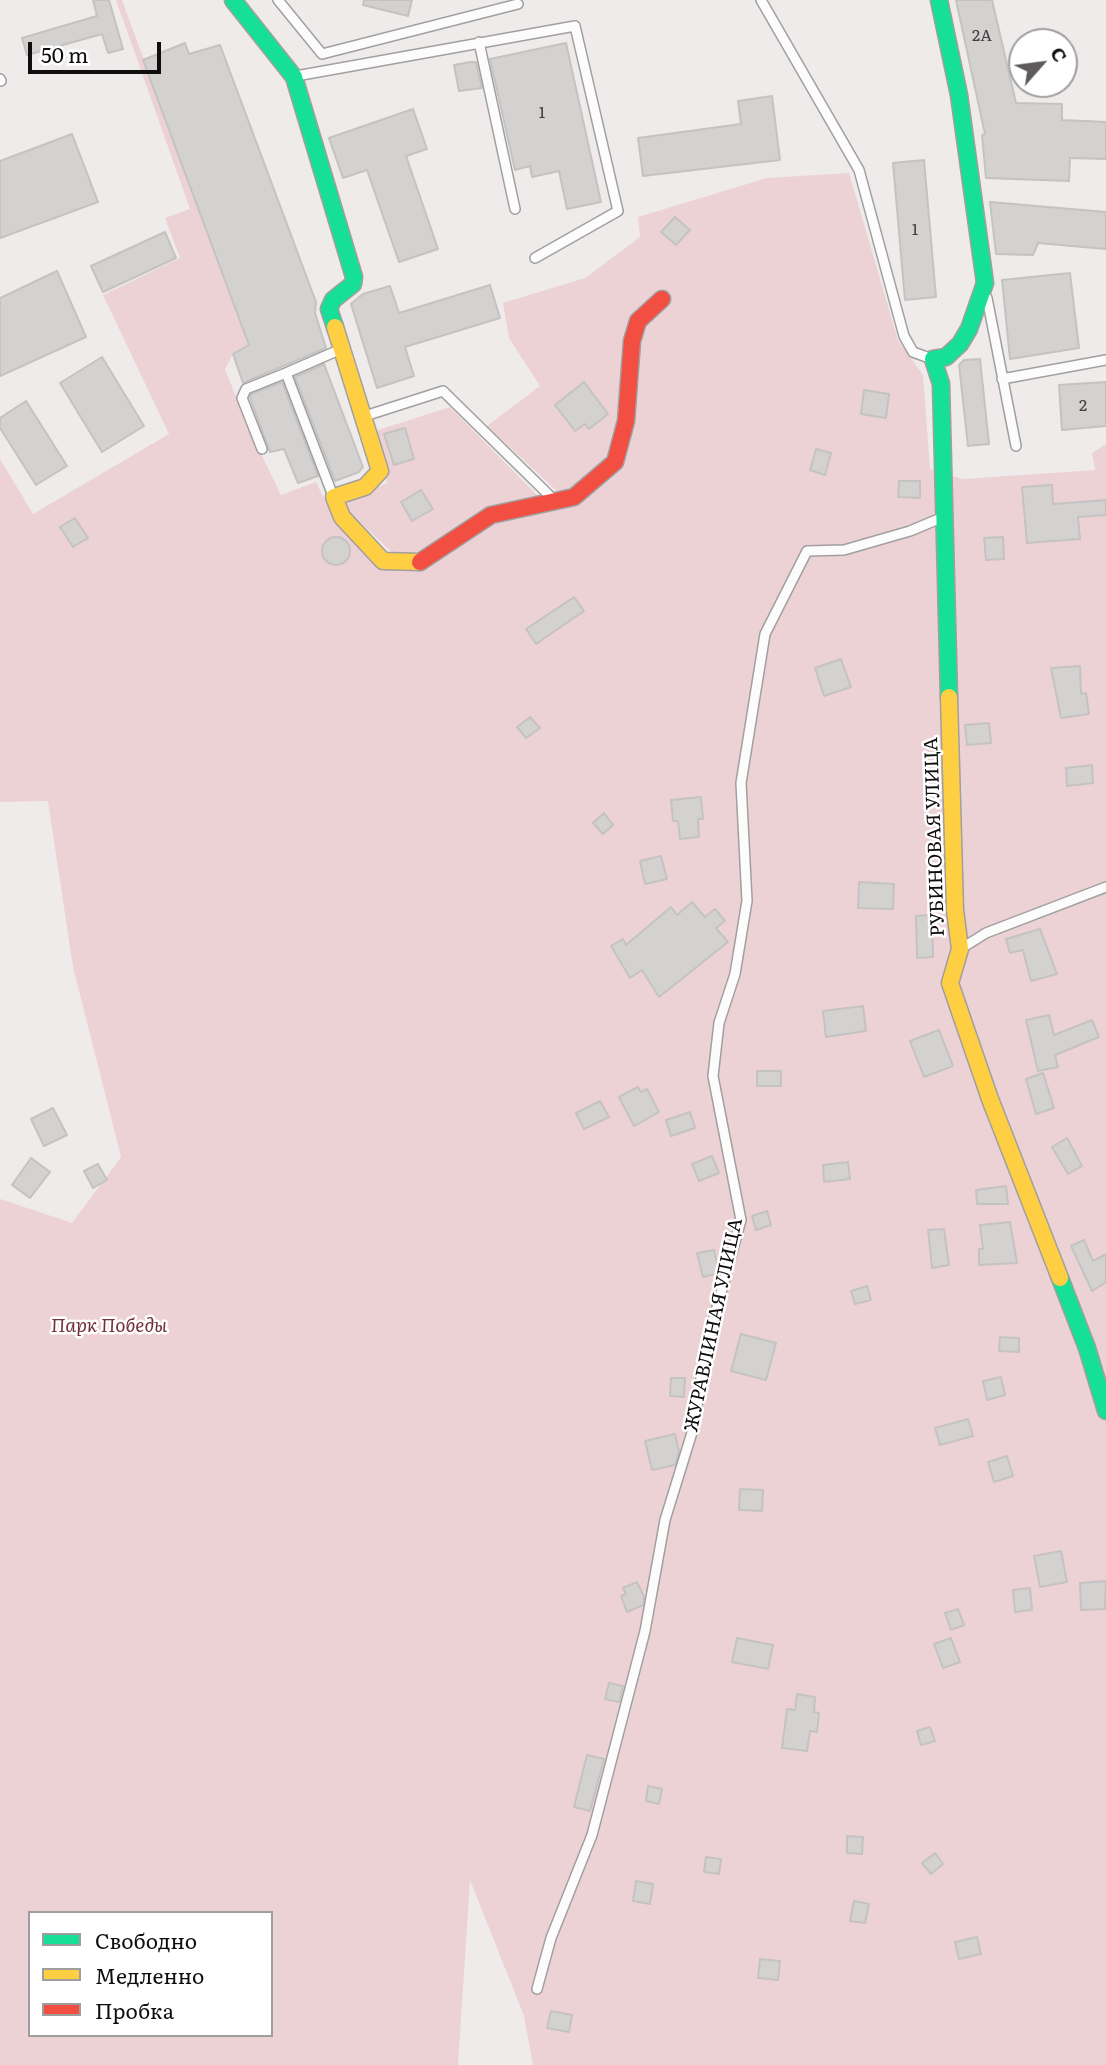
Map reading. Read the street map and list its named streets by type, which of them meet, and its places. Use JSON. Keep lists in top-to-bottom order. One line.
{"streets":{"street":["РУБИНОВАЯ УЛИЦА"],"lane":["ЖУРАВЛИНАЯ УЛИЦА"]},"crossings":[["РУБИНОВАЯ УЛИЦА","ЖУРАВЛИНАЯ УЛИЦА"]],"parks":["Парк Победы"],"house_numbers":["2А","1","1","2"],"legend":["Свободно","Медленно","Пробка"],"scale_bar":"50 m","north":"top right"}
